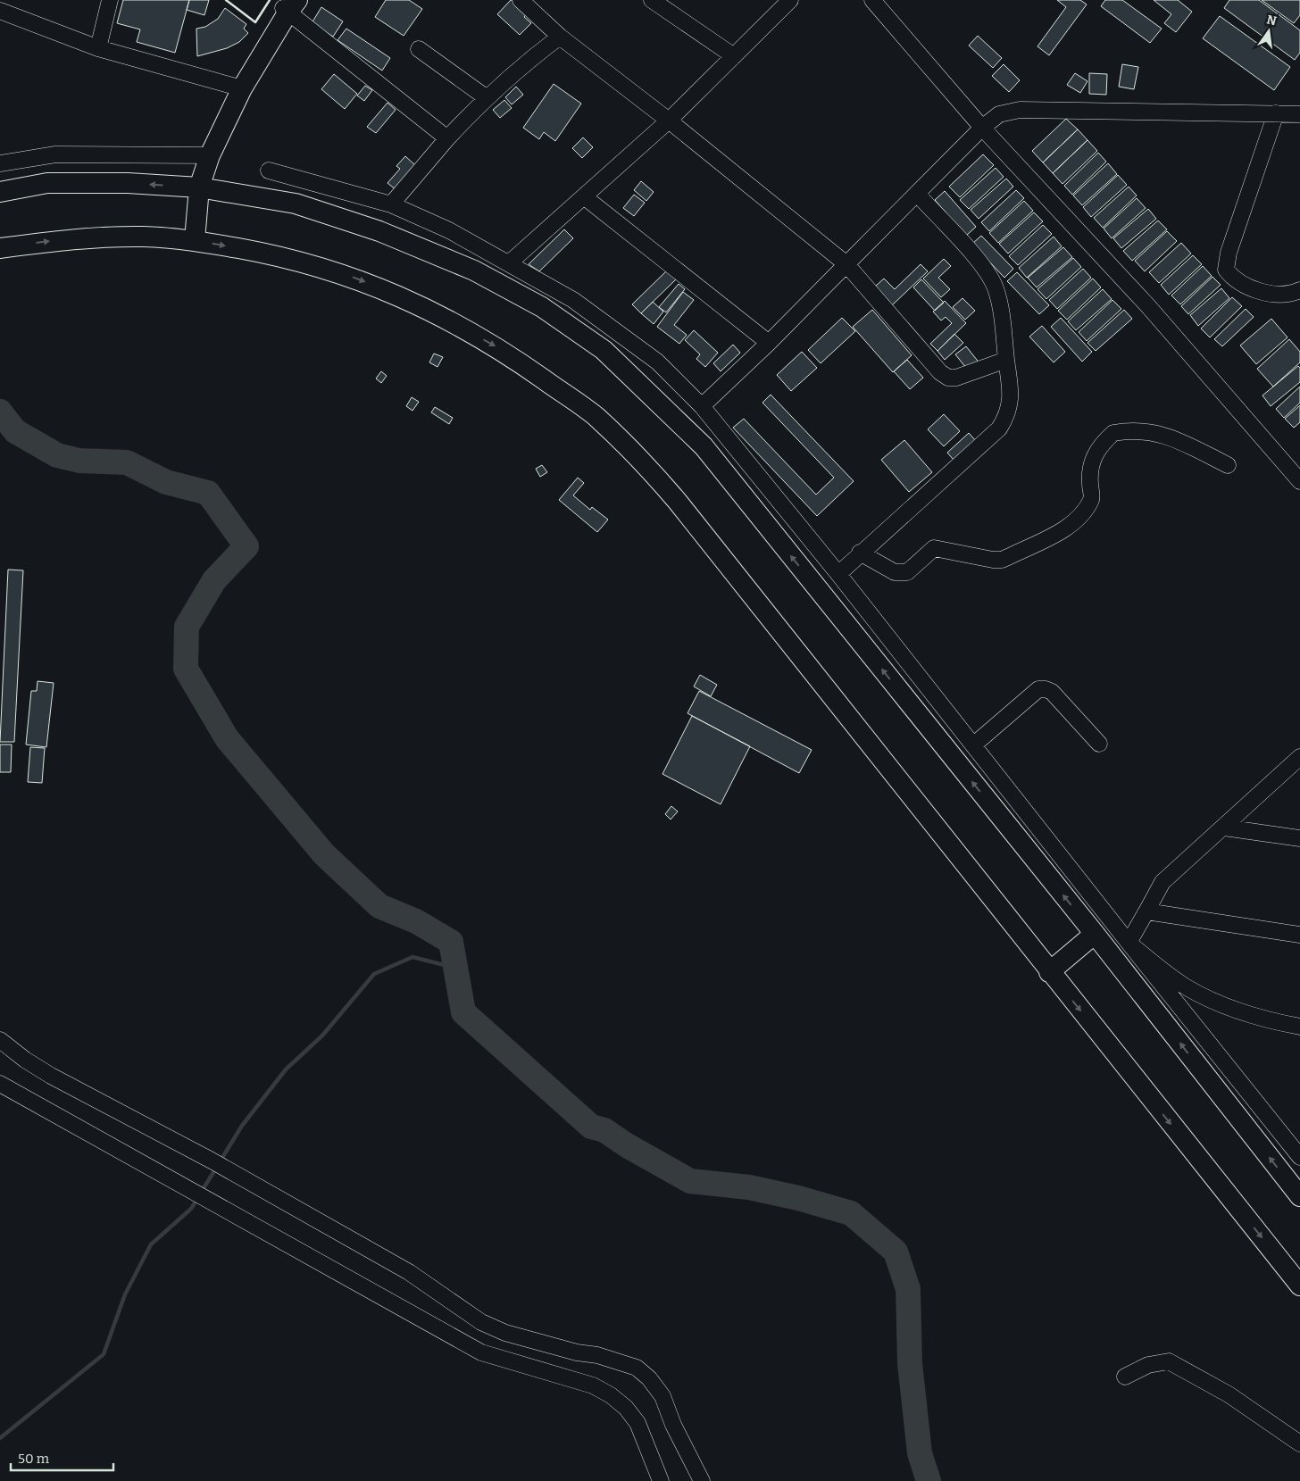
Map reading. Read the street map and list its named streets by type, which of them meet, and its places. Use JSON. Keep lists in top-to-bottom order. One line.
{"scale_bar":"50 m","north":"top"}
